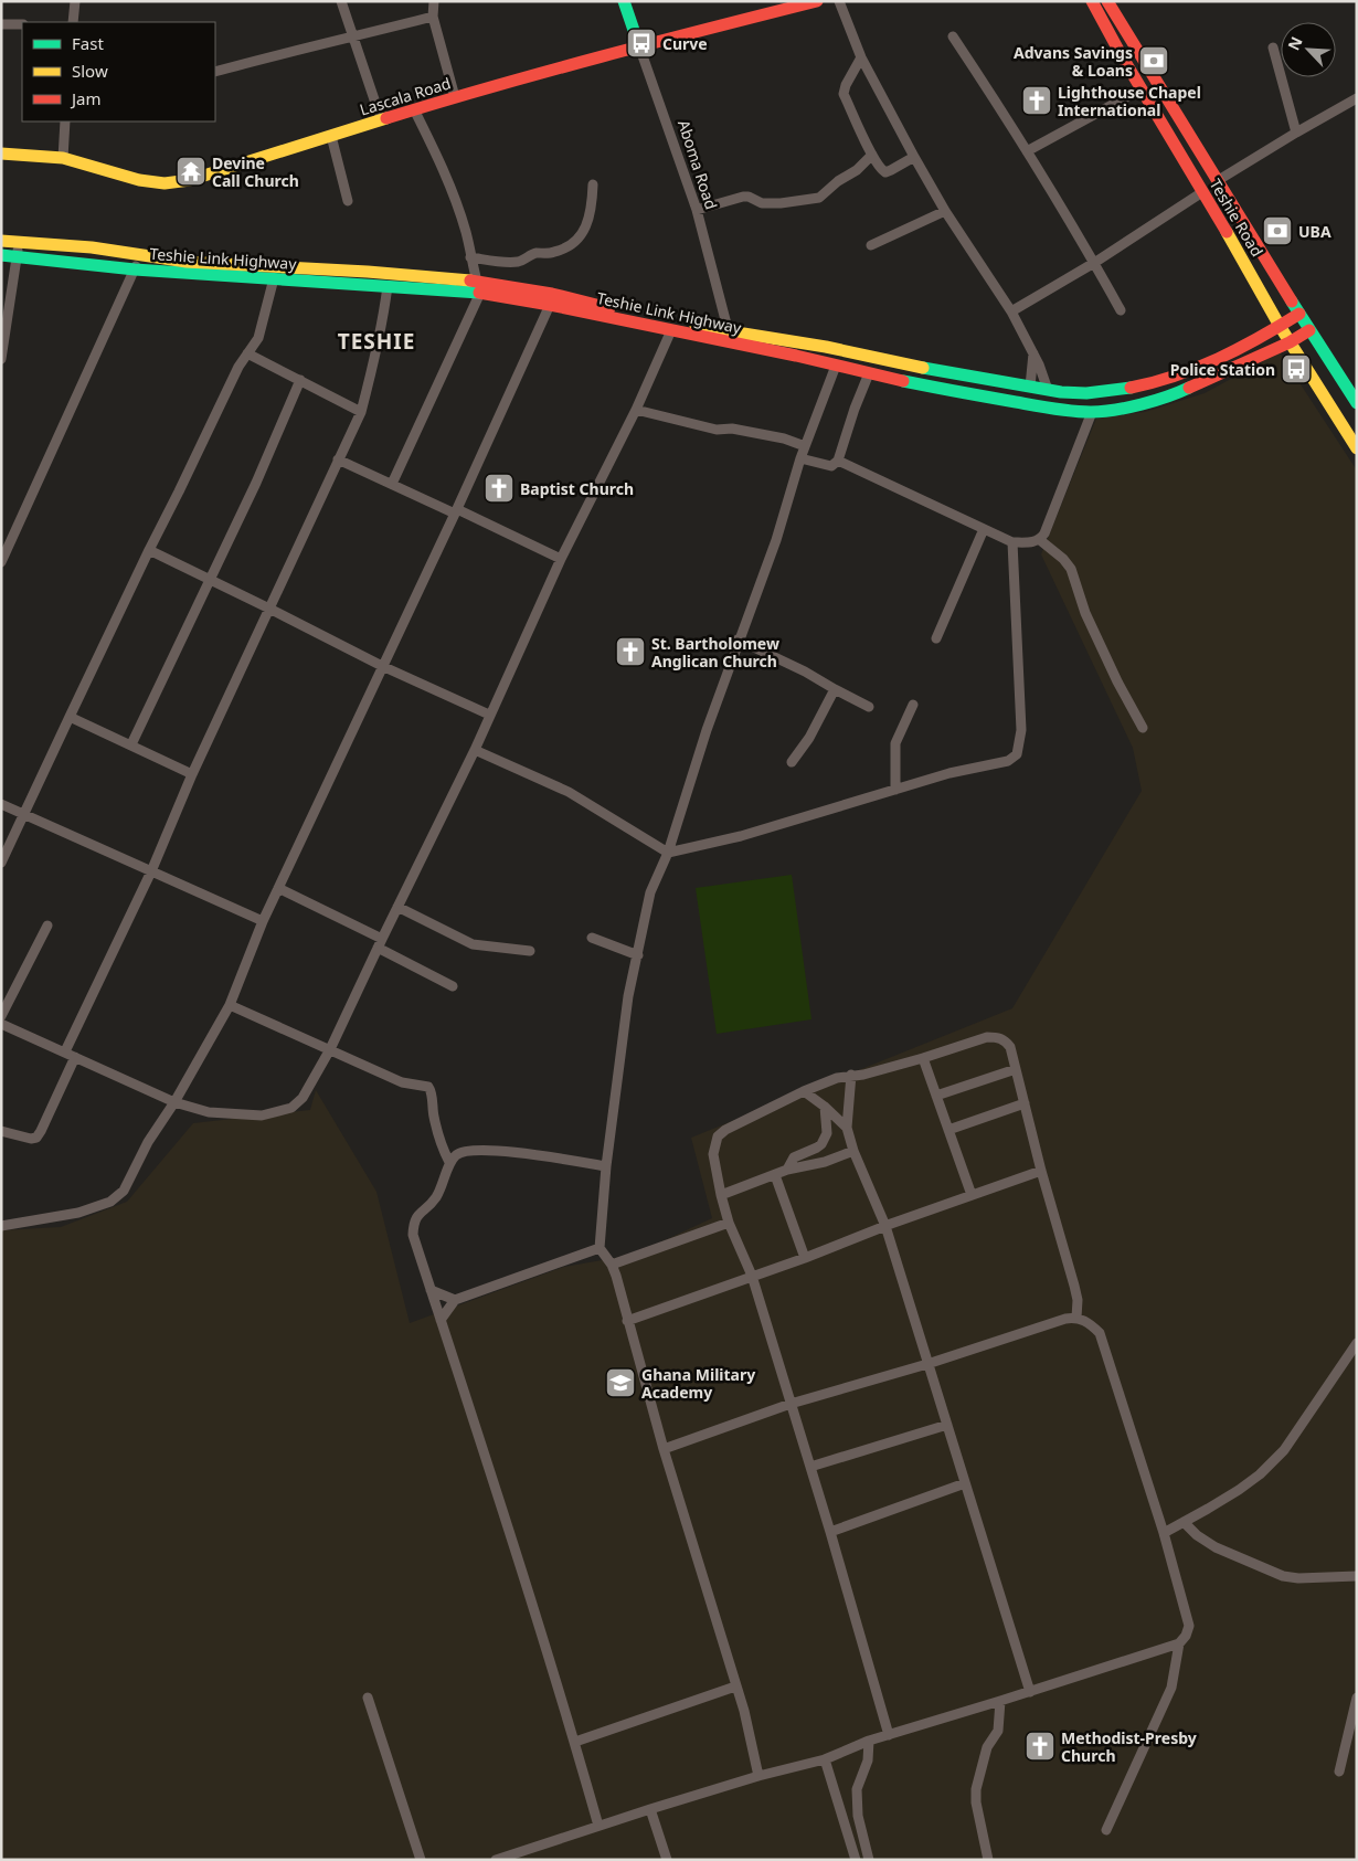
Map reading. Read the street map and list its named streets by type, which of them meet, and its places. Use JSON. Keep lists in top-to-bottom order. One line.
{"streets":{"main road":["Lascala Road","Aboma Road","Teshie Road","Teshie Link Highway"]},"crossings":[["Lascala Road","Aboma Road"],["Aboma Road","Teshie Link Highway"],["Teshie Road","Teshie Link Highway"]],"districts":["TESHIE"],"places":{"bus stop":["Curve","Police Station"],"bank":["Advans Savings & Loans","UBA"],"church":["Lighthouse Chapel International","Baptist Church","St. Bartholomew Anglican Church","Methodist-Presby Church"],"temple":["Devine Call Church"],"school or university":["Ghana Military Academy"]},"legend":["Fast","Slow","Jam"],"north":"top left"}
